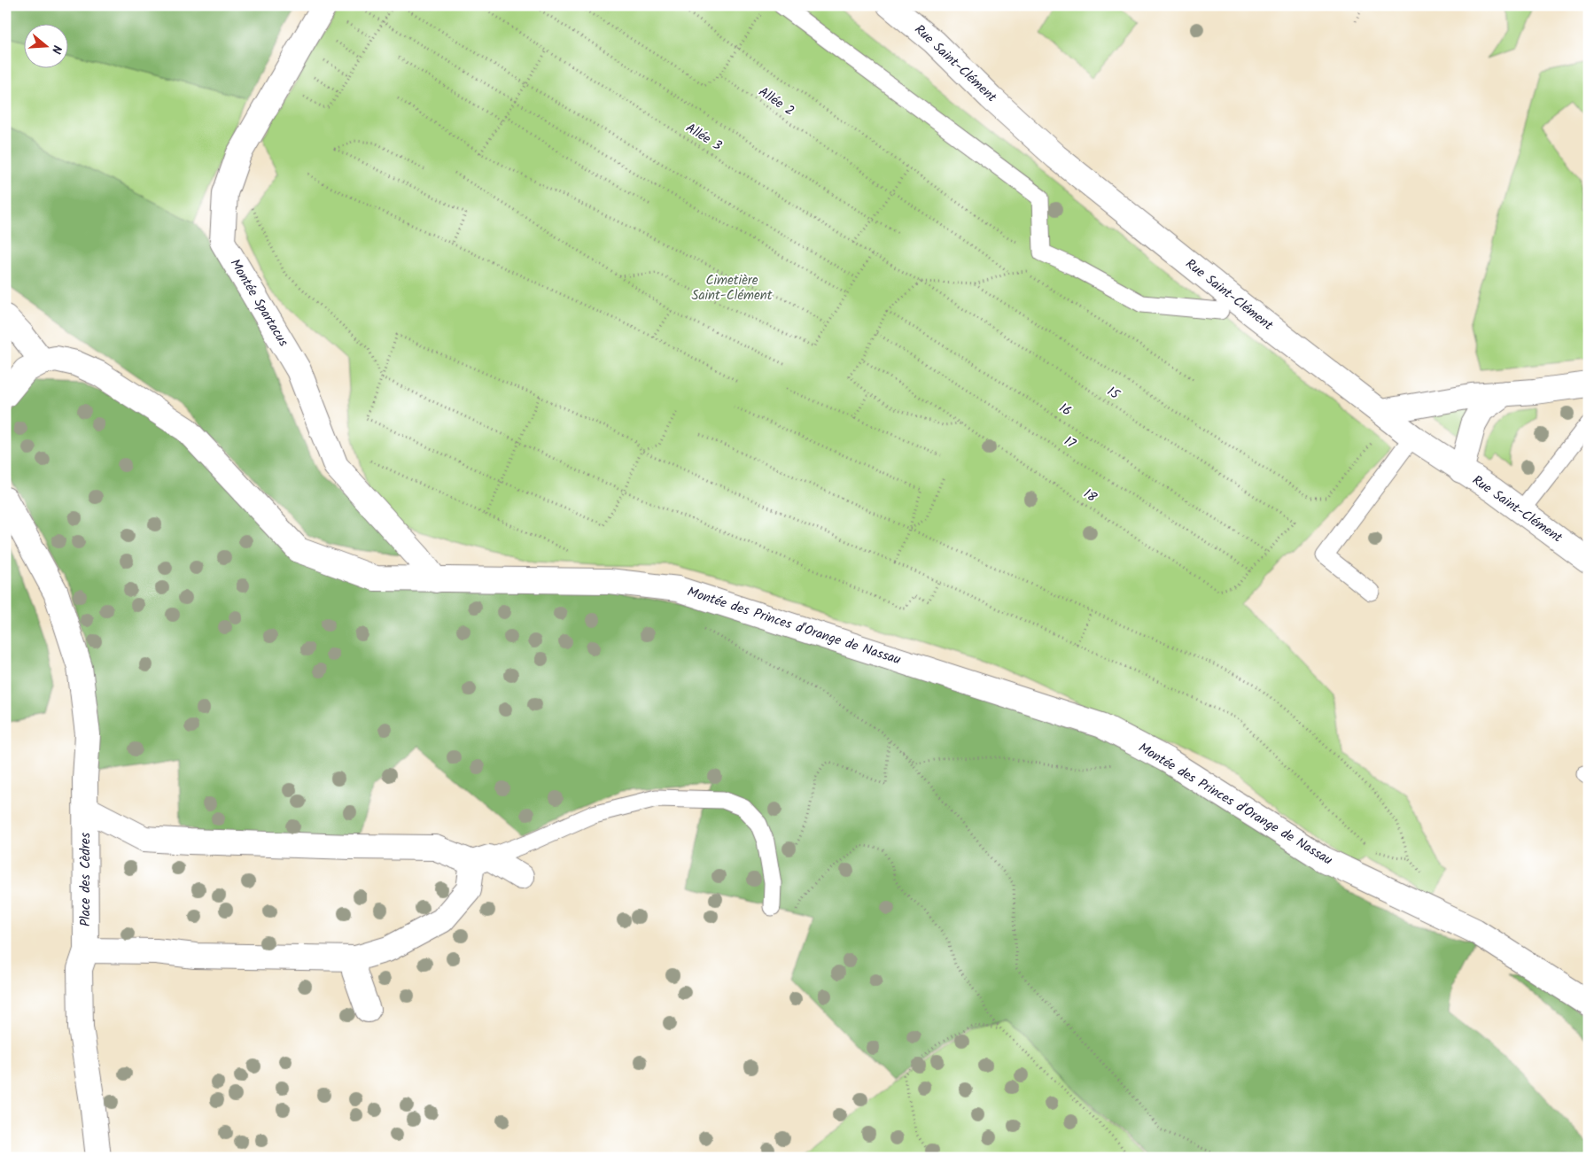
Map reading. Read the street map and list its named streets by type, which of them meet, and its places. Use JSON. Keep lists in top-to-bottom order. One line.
{"streets":{"street":["Rue Saint-Clément","Montée Spartacus","Montée des Princes d'Orange de Nassau","Place des Cèdres"],"path":["Allée 2","Allée 3","15","16","17","18"]},"crossings":[["Allée 3","15"],["Montée Spartacus","Montée des Princes d'Orange de Nassau"],["15","18"],["16","18"],["17","18"]],"parks":["Cimetière Saint-Clément"],"north":"right"}
